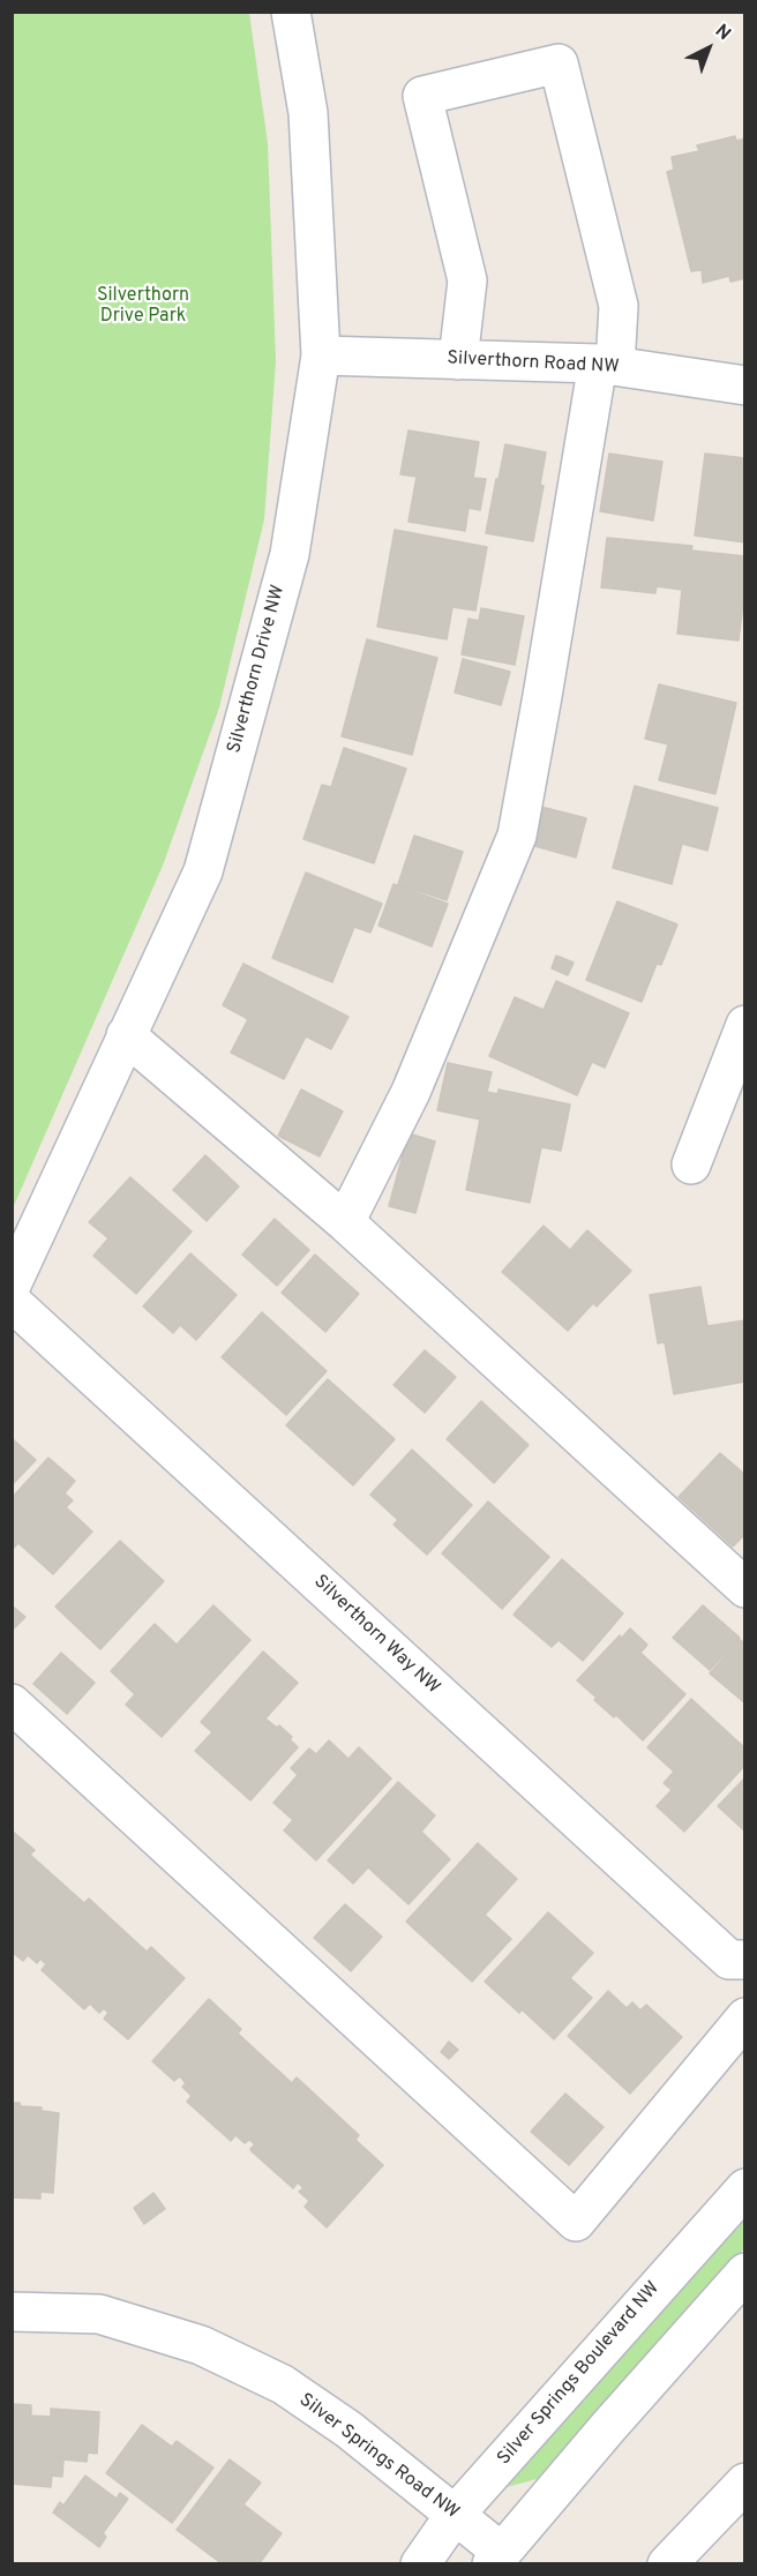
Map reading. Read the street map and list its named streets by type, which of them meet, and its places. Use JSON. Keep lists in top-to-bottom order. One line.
{"streets":{"street":["Silverthorn Road NW","Silverthorn Drive NW","Silverthorn Way NW","Silver Springs Boulevard NW","Silver Springs Road NW"]},"crossings":[["Silverthorn Road NW","Silverthorn Drive NW"],["Silver Springs Boulevard NW","Silver Springs Road NW"]],"parks":["Silverthorn Drive Park"],"north":"top right"}
